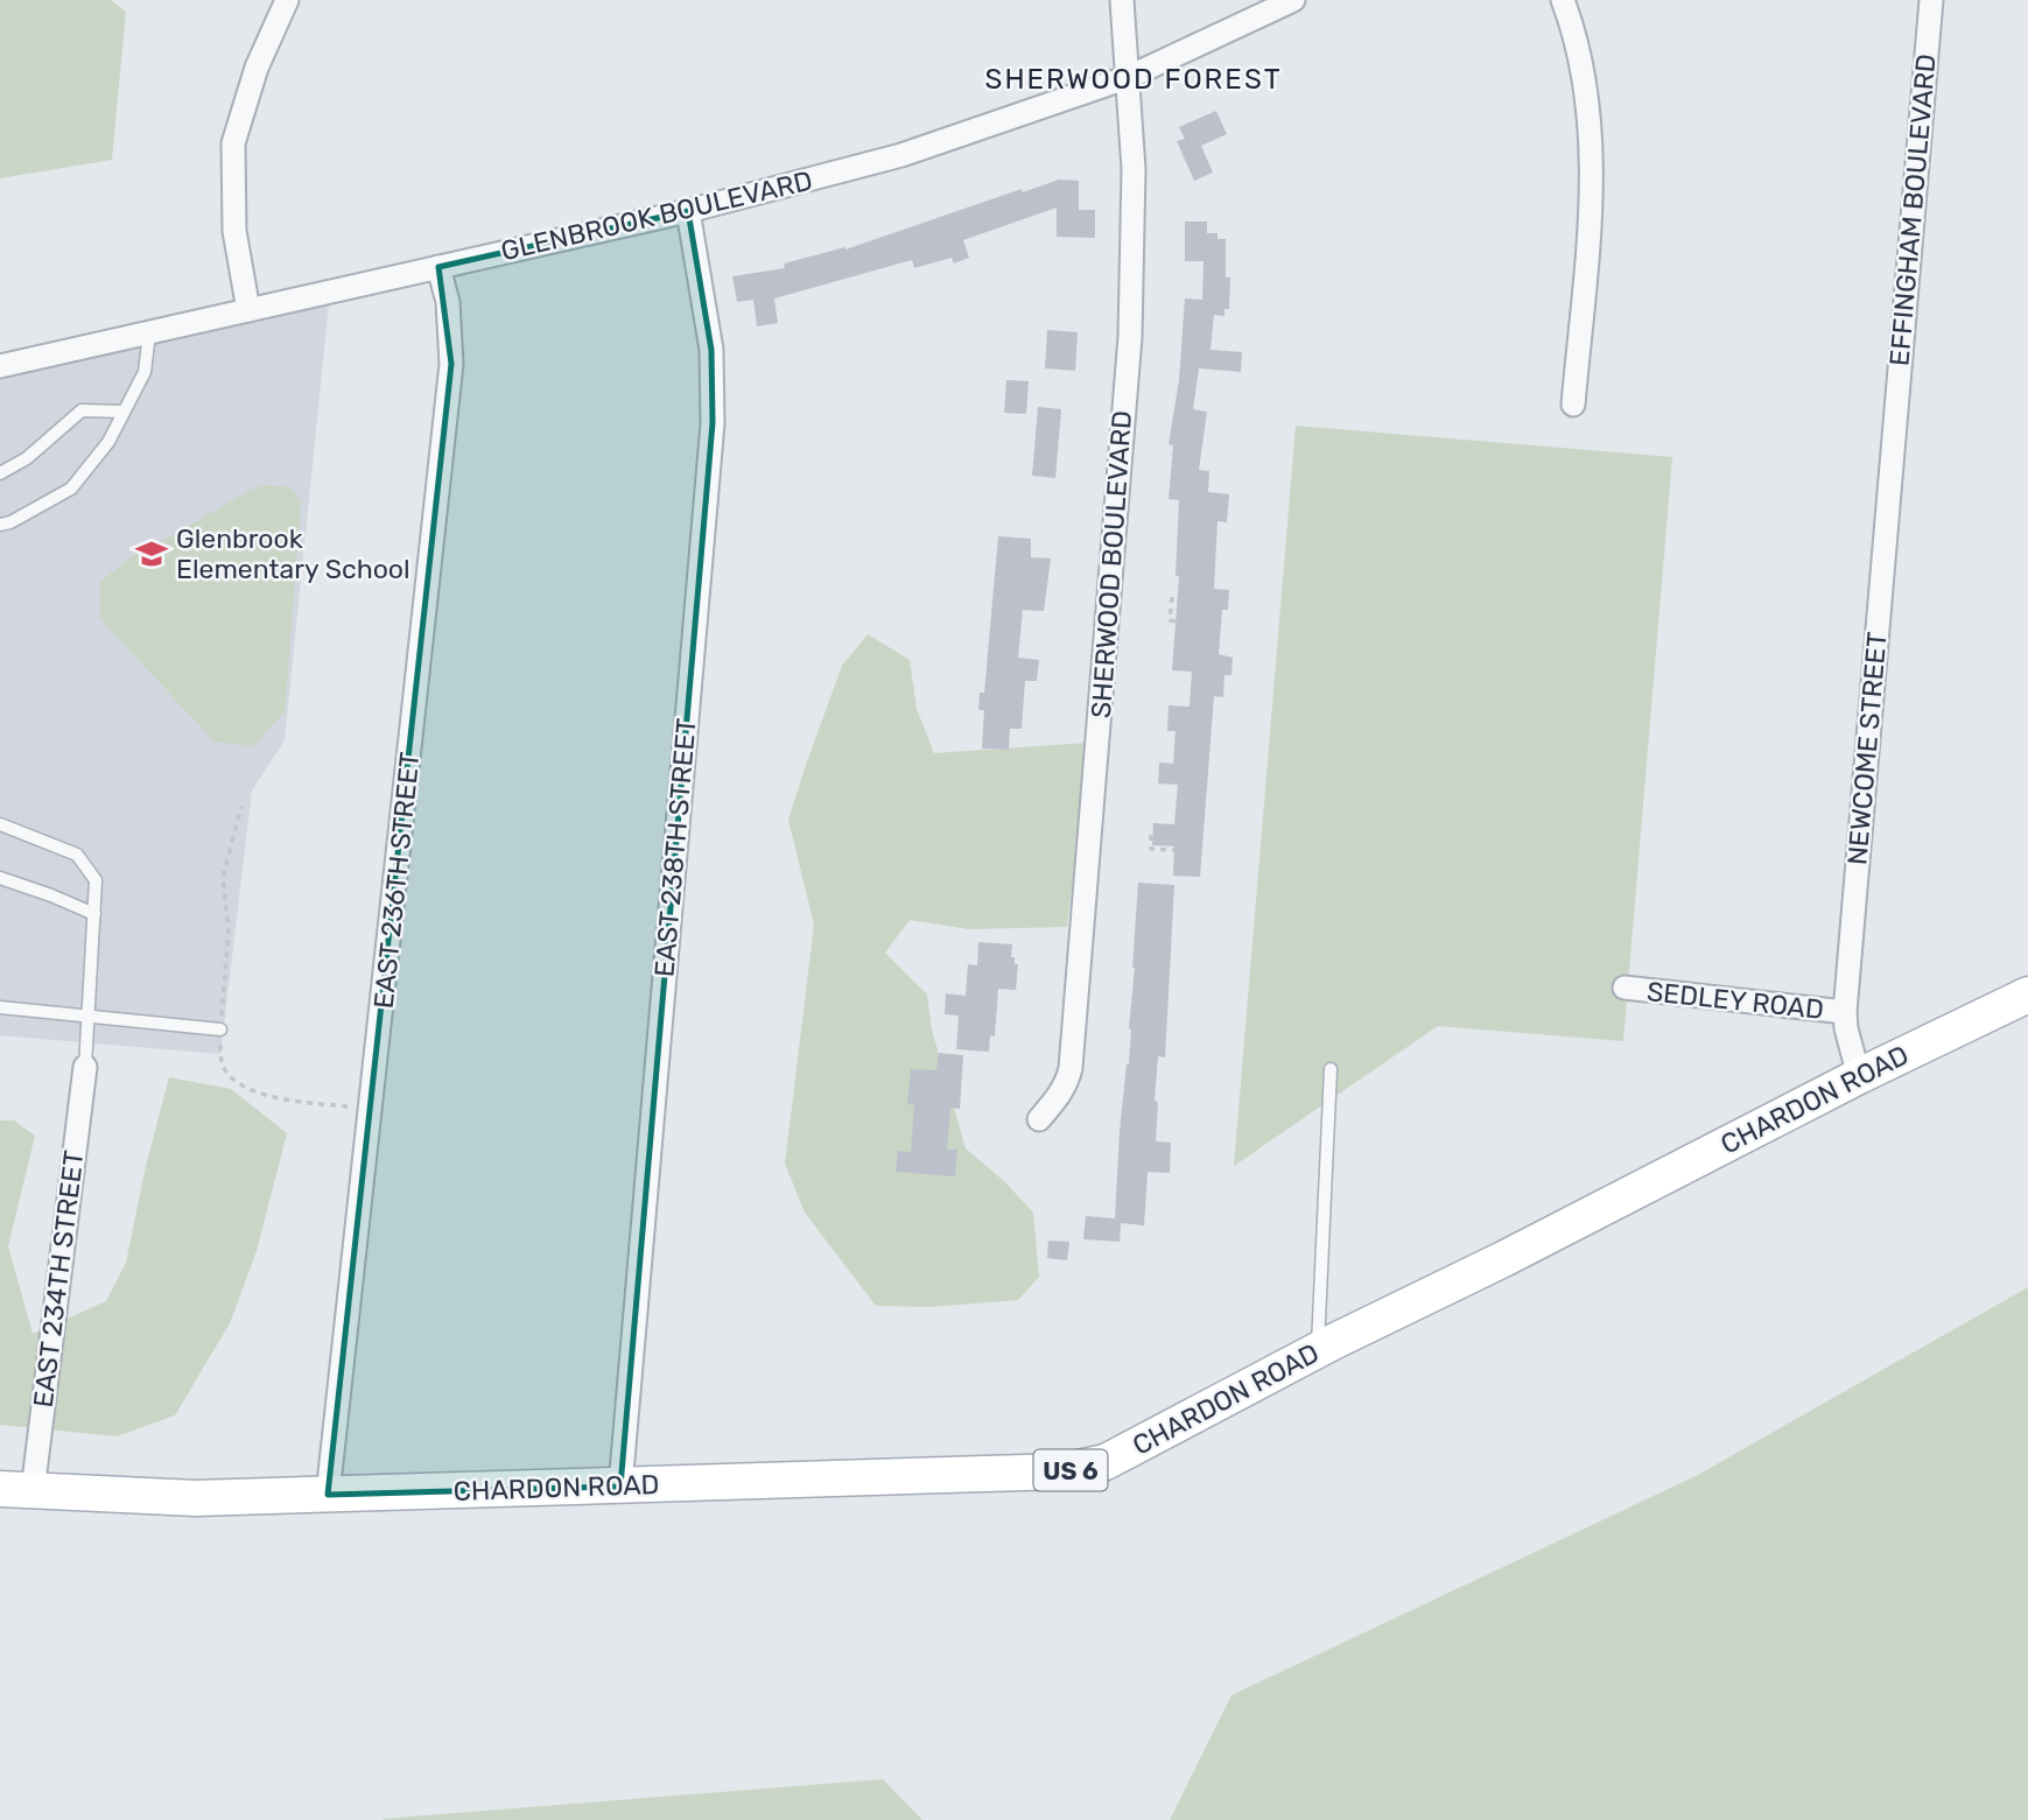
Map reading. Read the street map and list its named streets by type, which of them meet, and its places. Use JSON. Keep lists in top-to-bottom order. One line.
{"streets":{"main road":["CHARDON ROAD","US 6"],"street":["EFFINGHAM BOULEVARD","GLENBROOK BOULEVARD","SHERWOOD BOULEVARD","NEWCOME STREET","EAST 238TH STREET","EAST 236TH STREET","SEDLEY ROAD","EAST 234TH STREET"]},"crossings":[["EFFINGHAM BOULEVARD","NEWCOME STREET"],["GLENBROOK BOULEVARD","SHERWOOD BOULEVARD"],["GLENBROOK BOULEVARD","EAST 238TH STREET"],["GLENBROOK BOULEVARD","EAST 236TH STREET"],["NEWCOME STREET","SEDLEY ROAD"],["NEWCOME STREET","CHARDON ROAD"],["EAST 238TH STREET","CHARDON ROAD"],["EAST 236TH STREET","CHARDON ROAD"],["CHARDON ROAD","EAST 234TH STREET"]],"districts":["SHERWOOD FOREST"],"places":{"school or university":["Glenbrook Elementary School"]}}
